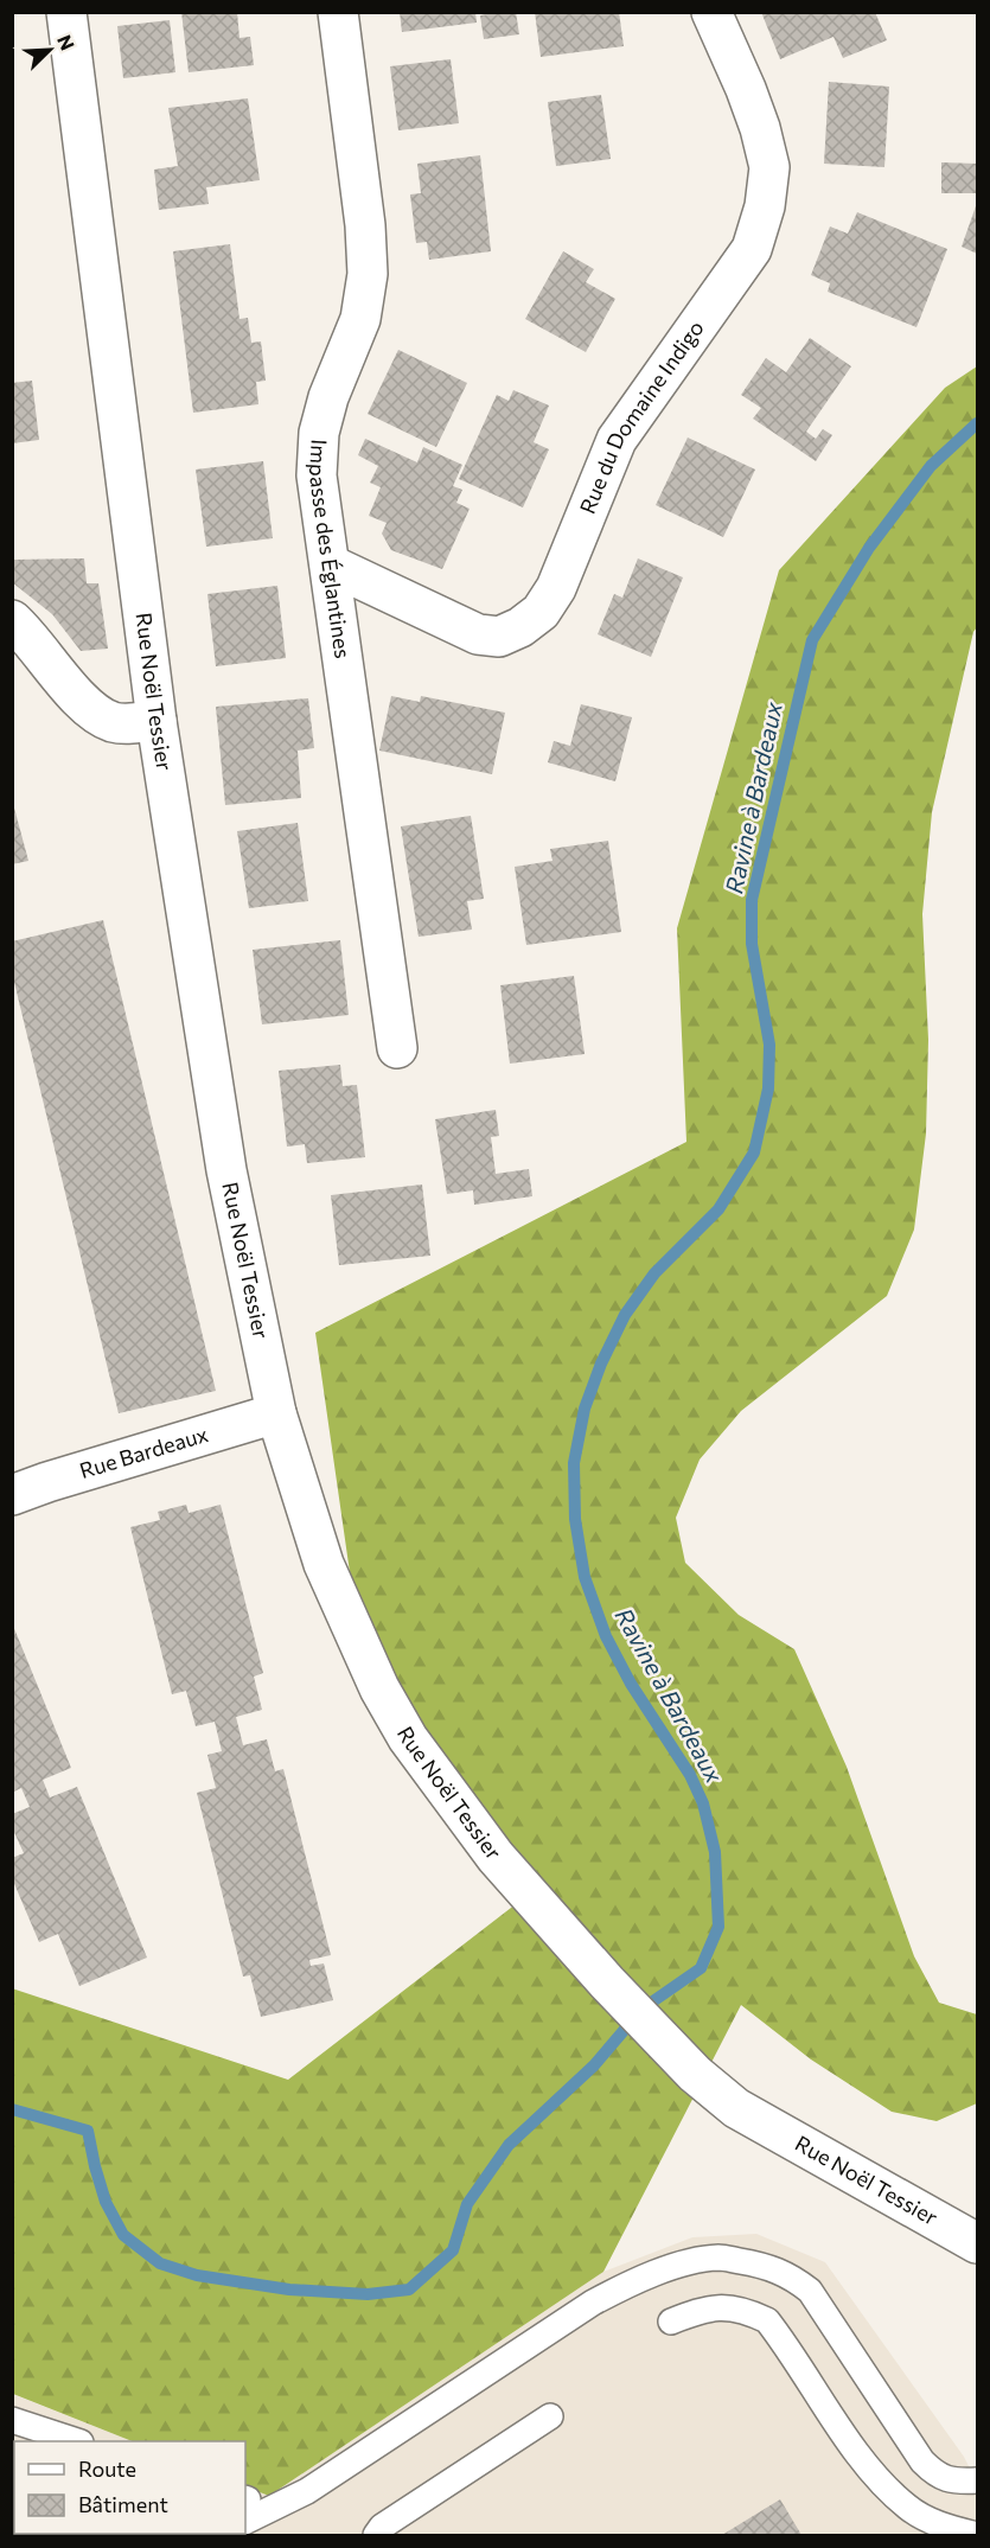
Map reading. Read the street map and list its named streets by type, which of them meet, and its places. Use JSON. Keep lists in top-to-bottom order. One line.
{"streets":{"street":["Rue du Domaine Indigo","Impasse des Églantines","Rue Noël Tessier","Rue Bardeaux"]},"crossings":[["Rue du Domaine Indigo","Impasse des Églantines"],["Rue Noël Tessier","Rue Bardeaux"]],"water":["Ravine à Bardeaux"],"legend":["Route","Bâtiment"],"north":"top right"}
